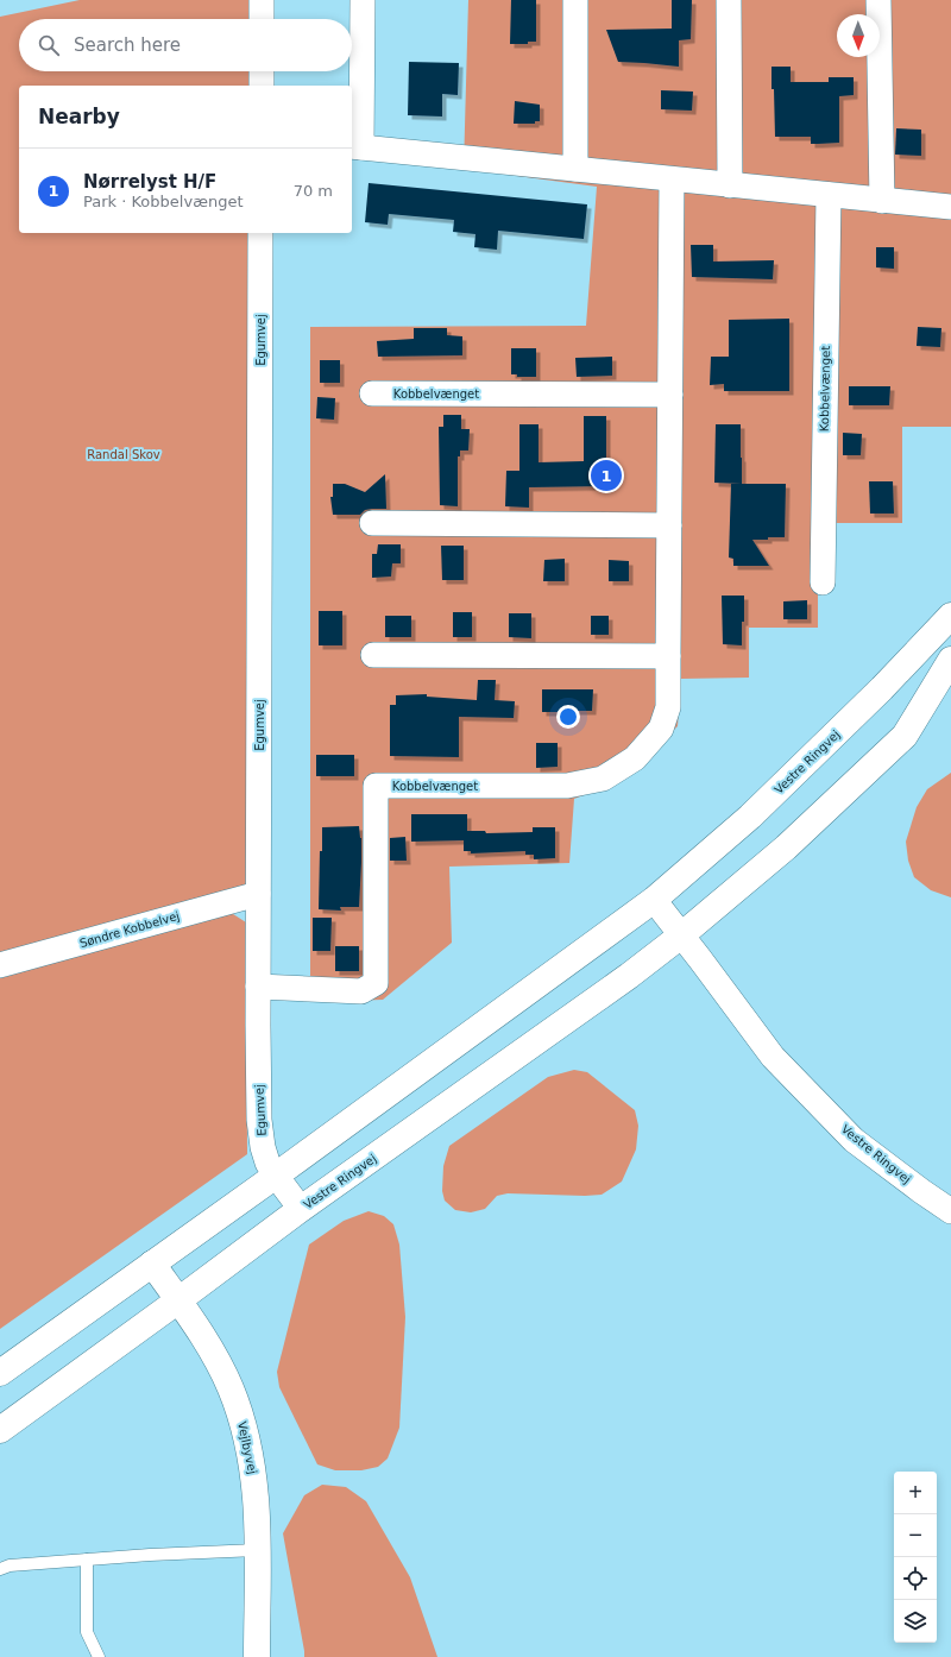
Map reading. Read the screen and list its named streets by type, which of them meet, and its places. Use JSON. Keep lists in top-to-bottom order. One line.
{"streets":{"main road":["Vestre Ringvej","Vejlbyvej"],"street":["Egumvej","Kobbelvænget","Søndre Kobbelvej"]},"crossings":[["Egumvej","Kobbelvænget"],["Egumvej","Vestre Ringvej"],["Egumvej","Søndre Kobbelvej"],["Vestre Ringvej","Vejlbyvej"]],"parks":["Randal Skov"],"north":"bottom","page":{"search":"Search here","heading":"Nearby","list":[{"mark":"1","name":"Nørrelyst H/F","note":"Park · Kobbelvænget","value":"70 m"}],"pins":"1","map_buttons":["+","−"]}}
